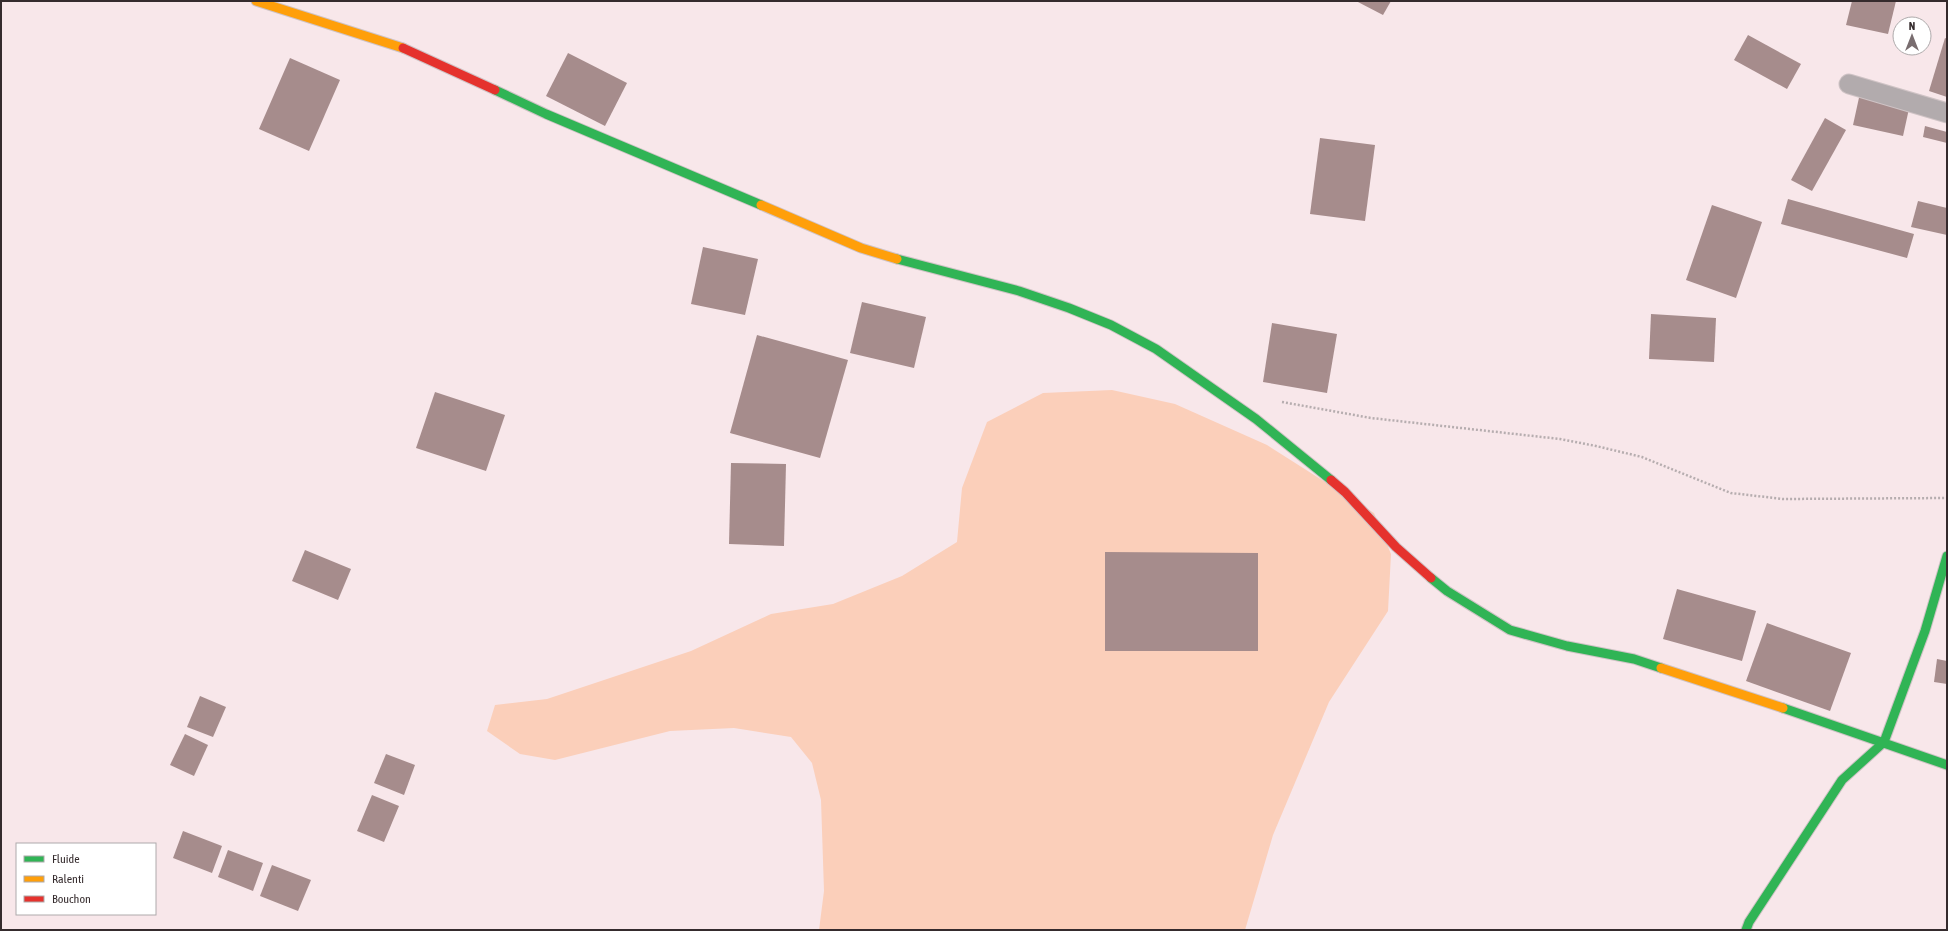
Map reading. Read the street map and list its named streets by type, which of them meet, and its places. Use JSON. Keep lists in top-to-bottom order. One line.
{"legend":["Fluide","Ralenti","Bouchon"],"north":"top"}
